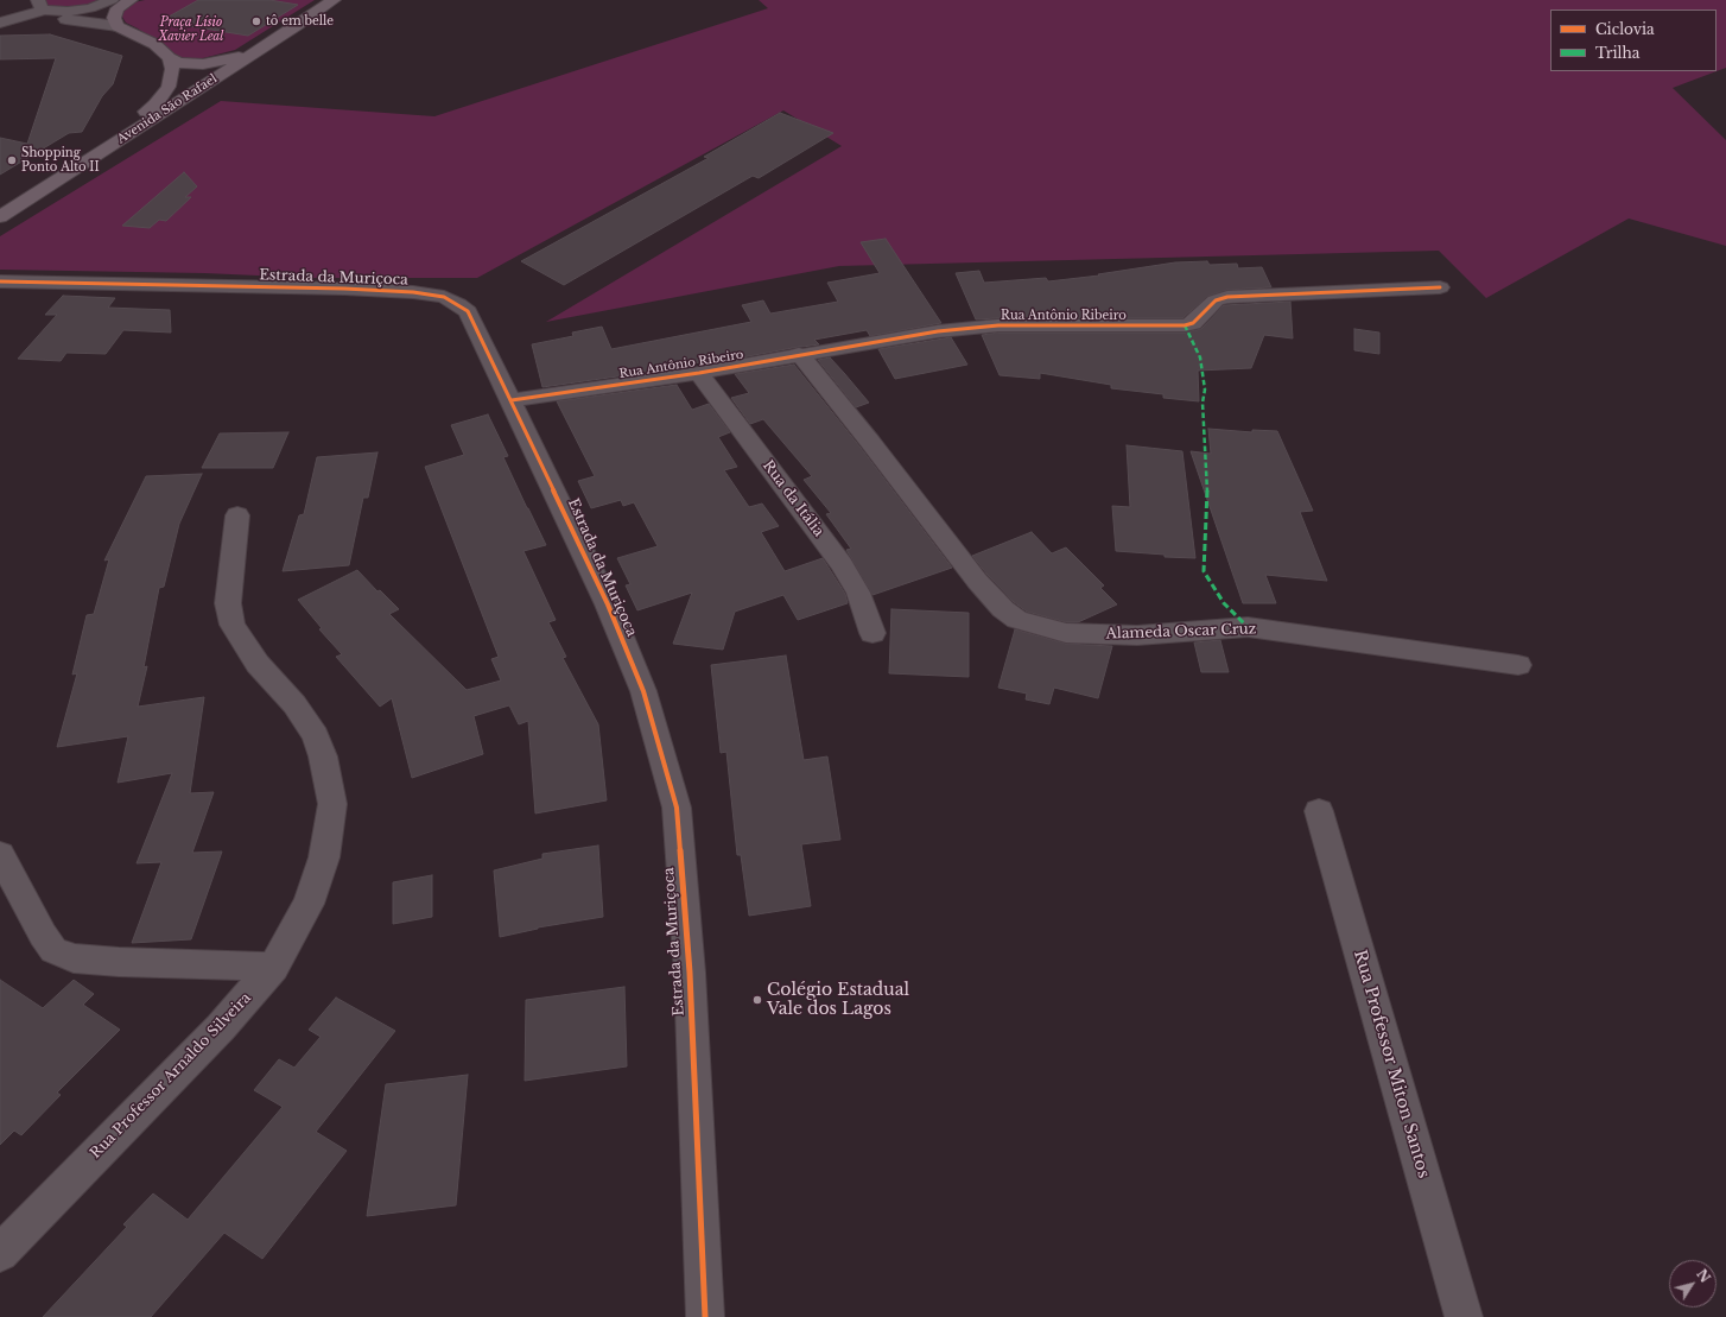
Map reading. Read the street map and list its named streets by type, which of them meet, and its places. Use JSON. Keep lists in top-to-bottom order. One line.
{"streets":{"main road":["Avenida São Rafael"],"street":["Estrada da Muriçoca","Rua Antônio Ribeiro","Rua da Itália","Alameda Oscar Cruz","Rua Professor Miton Santos","Rua Professor Arnaldo Silveira"]},"crossings":[["Estrada da Muriçoca","Rua Antônio Ribeiro"],["Rua Antônio Ribeiro","Rua da Itália"],["Rua Antônio Ribeiro","Alameda Oscar Cruz"]],"parks":["Praça Lísio Xavier Leal"],"places":["tô em belle","Shopping Ponto Alto II","Colégio Estadual Vale dos Lagos"],"legend":["Ciclovia","Trilha"],"north":"top right"}
